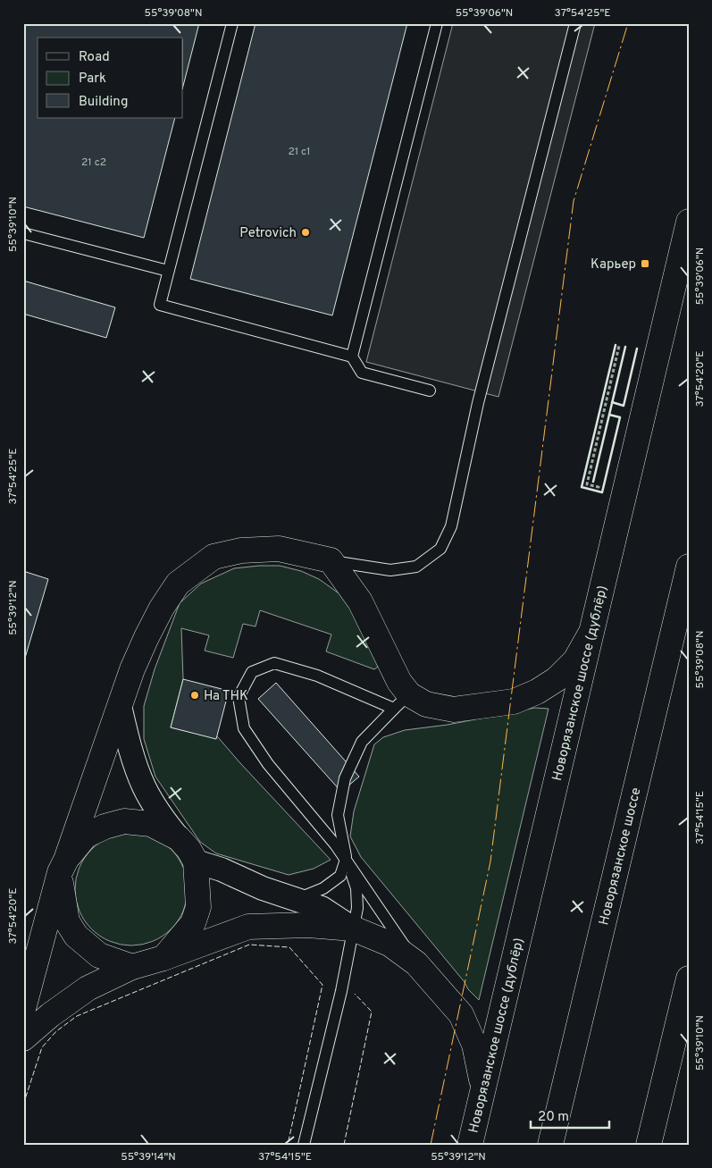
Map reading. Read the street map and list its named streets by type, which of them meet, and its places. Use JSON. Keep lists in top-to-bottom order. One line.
{"streets":{"main road":["Новорязанское шоссе (дублёр)","Новорязанское шоссе"]},"places":{"other":["Petrovich","На ТНК"],"transit":["Карьер"]},"house_numbers":["21 с1","21 с2"],"legend":["Road","Park","Building"],"scale_bar":"20 m","coordinates":["55°39'08\"N","55°39'06\"N","37°54'25\"E","55°39'10\"N","37°54'20\"E","55°39'12\"N","37°54'15\"E","55°39'14\"N"]}
